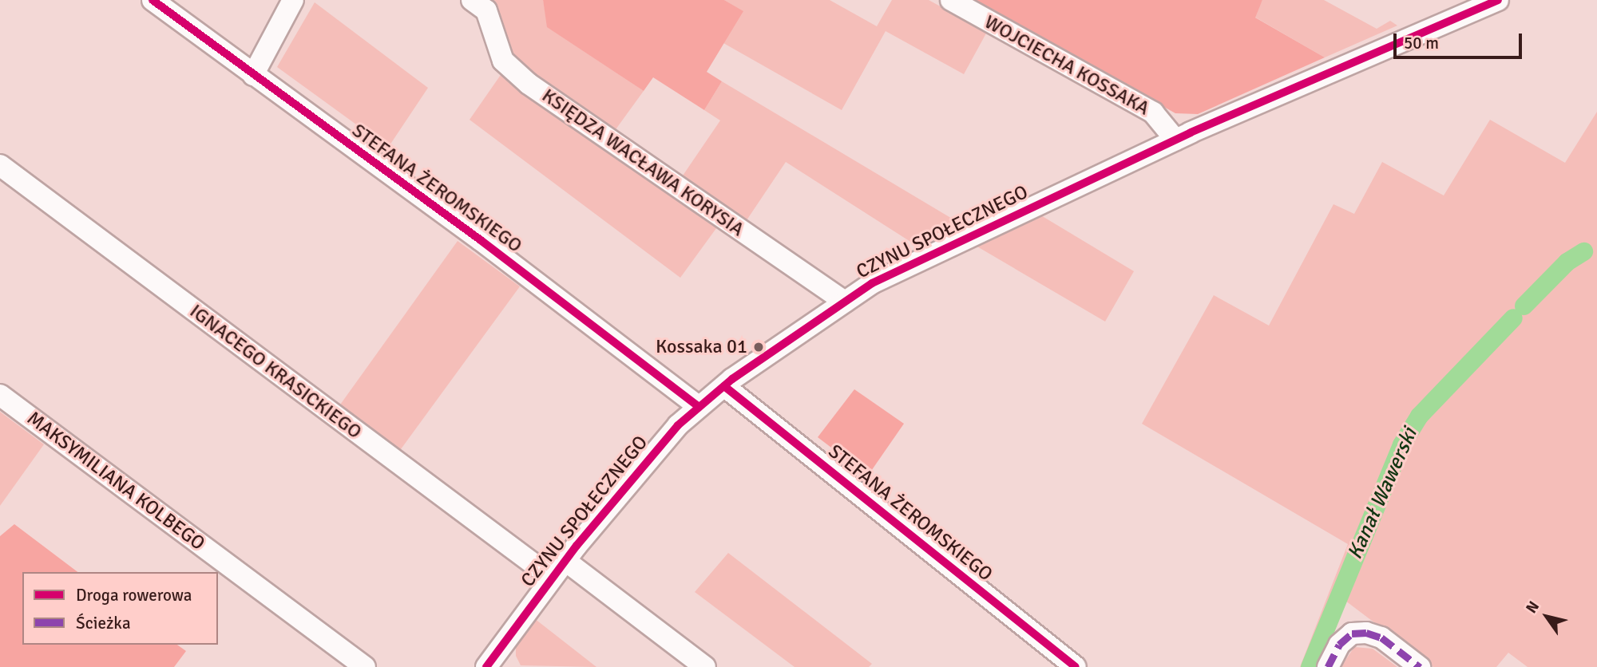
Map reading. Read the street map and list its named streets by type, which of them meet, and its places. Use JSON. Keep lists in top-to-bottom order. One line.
{"streets":{"street":["WOJCIECHA KOSSAKA","KSIĘDZA WACŁAWA KORYSIA","STEFANA ŻEROMSKIEGO","CZYNU SPOŁECZNEGO","IGNACEGO KRASICKIEGO","MAKSYMILIANA KOLBEGO"]},"crossings":[["WOJCIECHA KOSSAKA","CZYNU SPOŁECZNEGO"],["KSIĘDZA WACŁAWA KORYSIA","CZYNU SPOŁECZNEGO"],["STEFANA ŻEROMSKIEGO","CZYNU SPOŁECZNEGO"],["CZYNU SPOŁECZNEGO","IGNACEGO KRASICKIEGO"]],"water":["Kanał Wawerski"],"places":["Kossaka 01"],"legend":["Droga rowerowa","Ścieżka"],"scale_bar":"50 m","north":"top left"}
